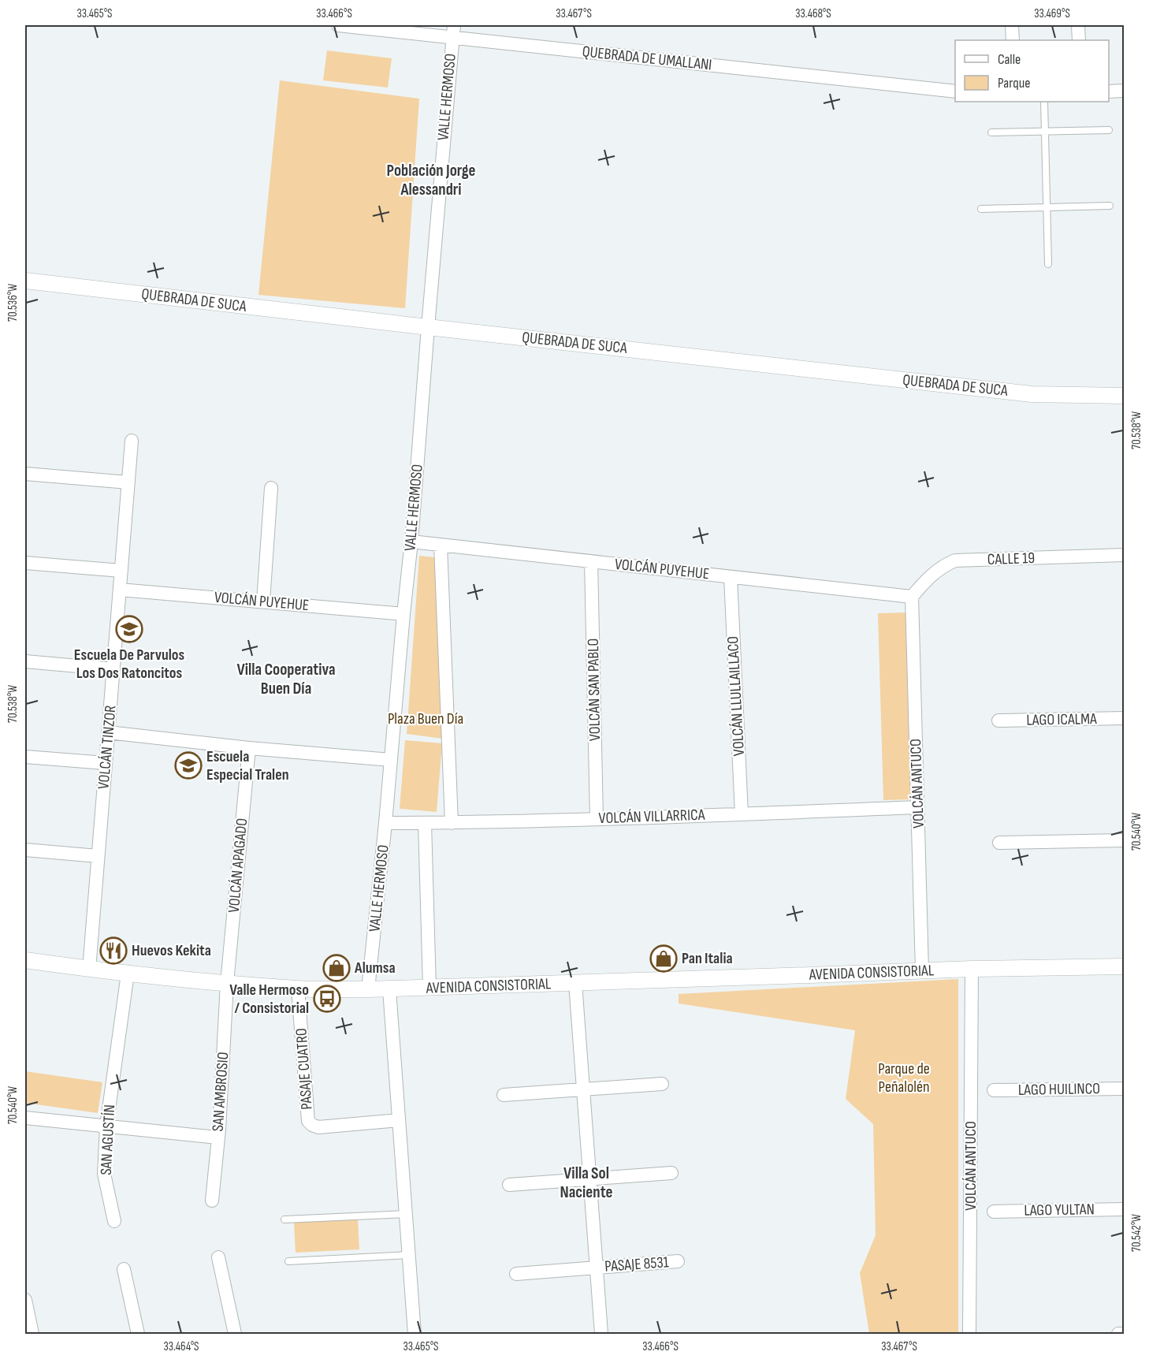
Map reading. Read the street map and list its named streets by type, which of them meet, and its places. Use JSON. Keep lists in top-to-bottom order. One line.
{"streets":{"street":["QUEBRADA DE UMALLANI","VALLE HERMOSO","QUEBRADA DE SUCA","CALLE 19","VOLCÁN PUYEHUE","VOLCÁN SAN PABLO","VOLCÁN LLULLAILLACO","LAGO ICALMA","VOLCÁN TINZOR","VOLCÁN ANTUCO","VOLCÁN VILLARRICA","VOLCÁN APAGADO","AVENIDA CONSISTORIAL","PASAJE CUATRO","LAGO HUILINCO","SAN AMBROSIO","SAN AGUSTÍN","LAGO YULTAN","PASAJE 8531"]},"crossings":[["QUEBRADA DE UMALLANI","VALLE HERMOSO"],["VALLE HERMOSO","QUEBRADA DE SUCA"],["VALLE HERMOSO","VOLCÁN PUYEHUE"],["VALLE HERMOSO","VOLCÁN VILLARRICA"],["VALLE HERMOSO","AVENIDA CONSISTORIAL"],["CALLE 19","VOLCÁN PUYEHUE"],["CALLE 19","VOLCÁN ANTUCO"],["VOLCÁN PUYEHUE","VOLCÁN SAN PABLO"],["VOLCÁN PUYEHUE","VOLCÁN LLULLAILLACO"],["VOLCÁN PUYEHUE","VOLCÁN TINZOR"],["VOLCÁN PUYEHUE","VOLCÁN ANTUCO"],["VOLCÁN SAN PABLO","VOLCÁN VILLARRICA"],["VOLCÁN LLULLAILLACO","VOLCÁN VILLARRICA"],["VOLCÁN TINZOR","AVENIDA CONSISTORIAL"],["VOLCÁN ANTUCO","VOLCÁN VILLARRICA"],["VOLCÁN ANTUCO","AVENIDA CONSISTORIAL"],["VOLCÁN APAGADO","AVENIDA CONSISTORIAL"],["VOLCÁN APAGADO","SAN AMBROSIO"],["AVENIDA CONSISTORIAL","PASAJE CUATRO"],["AVENIDA CONSISTORIAL","SAN AMBROSIO"],["AVENIDA CONSISTORIAL","SAN AGUSTÍN"]],"districts":["Población Jorge Alessandri","Villa Cooperativa Buen Día","Villa Sol Naciente"],"parks":["Plaza Buen Día","Parque de Peñalolén"],"places":{"school or university":["Escuela De Parvulos Los Dos Ratoncitos","Escuela Especial Tralen"],"restaurant":["Huevos Kekita"],"shop":["Pan Italia","Alumsa"],"bus stop":["Valle Hermoso / Consistorial"]},"legend":["Calle","Parque"],"coordinates":["33.465°S","33.466°S","33.467°S","33.468°S","33.469°S","70.536°W","70.538°W","70.540°W","70.542°W","33.464°S"]}
